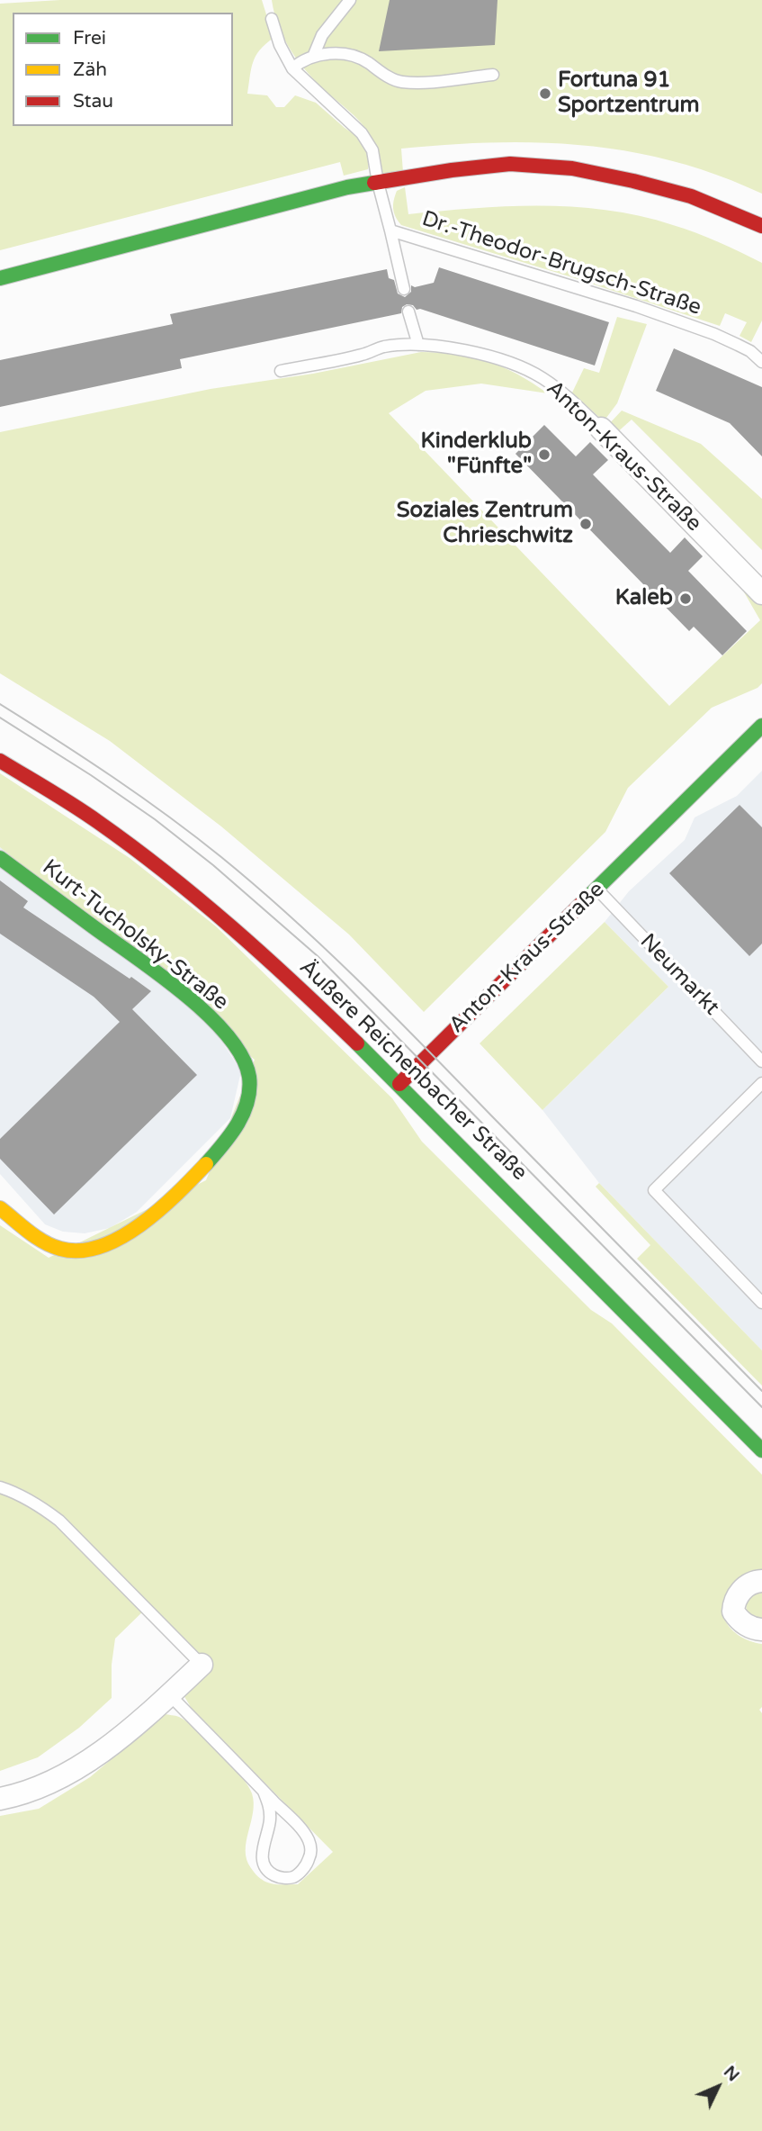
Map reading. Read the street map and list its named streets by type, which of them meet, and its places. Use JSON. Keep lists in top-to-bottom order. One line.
{"streets":{"street":["Dr.-Theodor-Brugsch-Straße","Anton-Kraus-Straße","Kurt-Tucholsky-Straße","Äußere Reichenbacher Straße"],"lane":["Neumarkt"]},"crossings":[["Anton-Kraus-Straße","Neumarkt"],["Anton-Kraus-Straße","Äußere Reichenbacher Straße"]],"places":["Fortuna 91 Sportzentrum","Kinderklub \"Fünfte\"","Soziales Zentrum Chrieschwitz","Kaleb"],"legend":["Frei","Zäh","Stau"],"north":"top right"}
